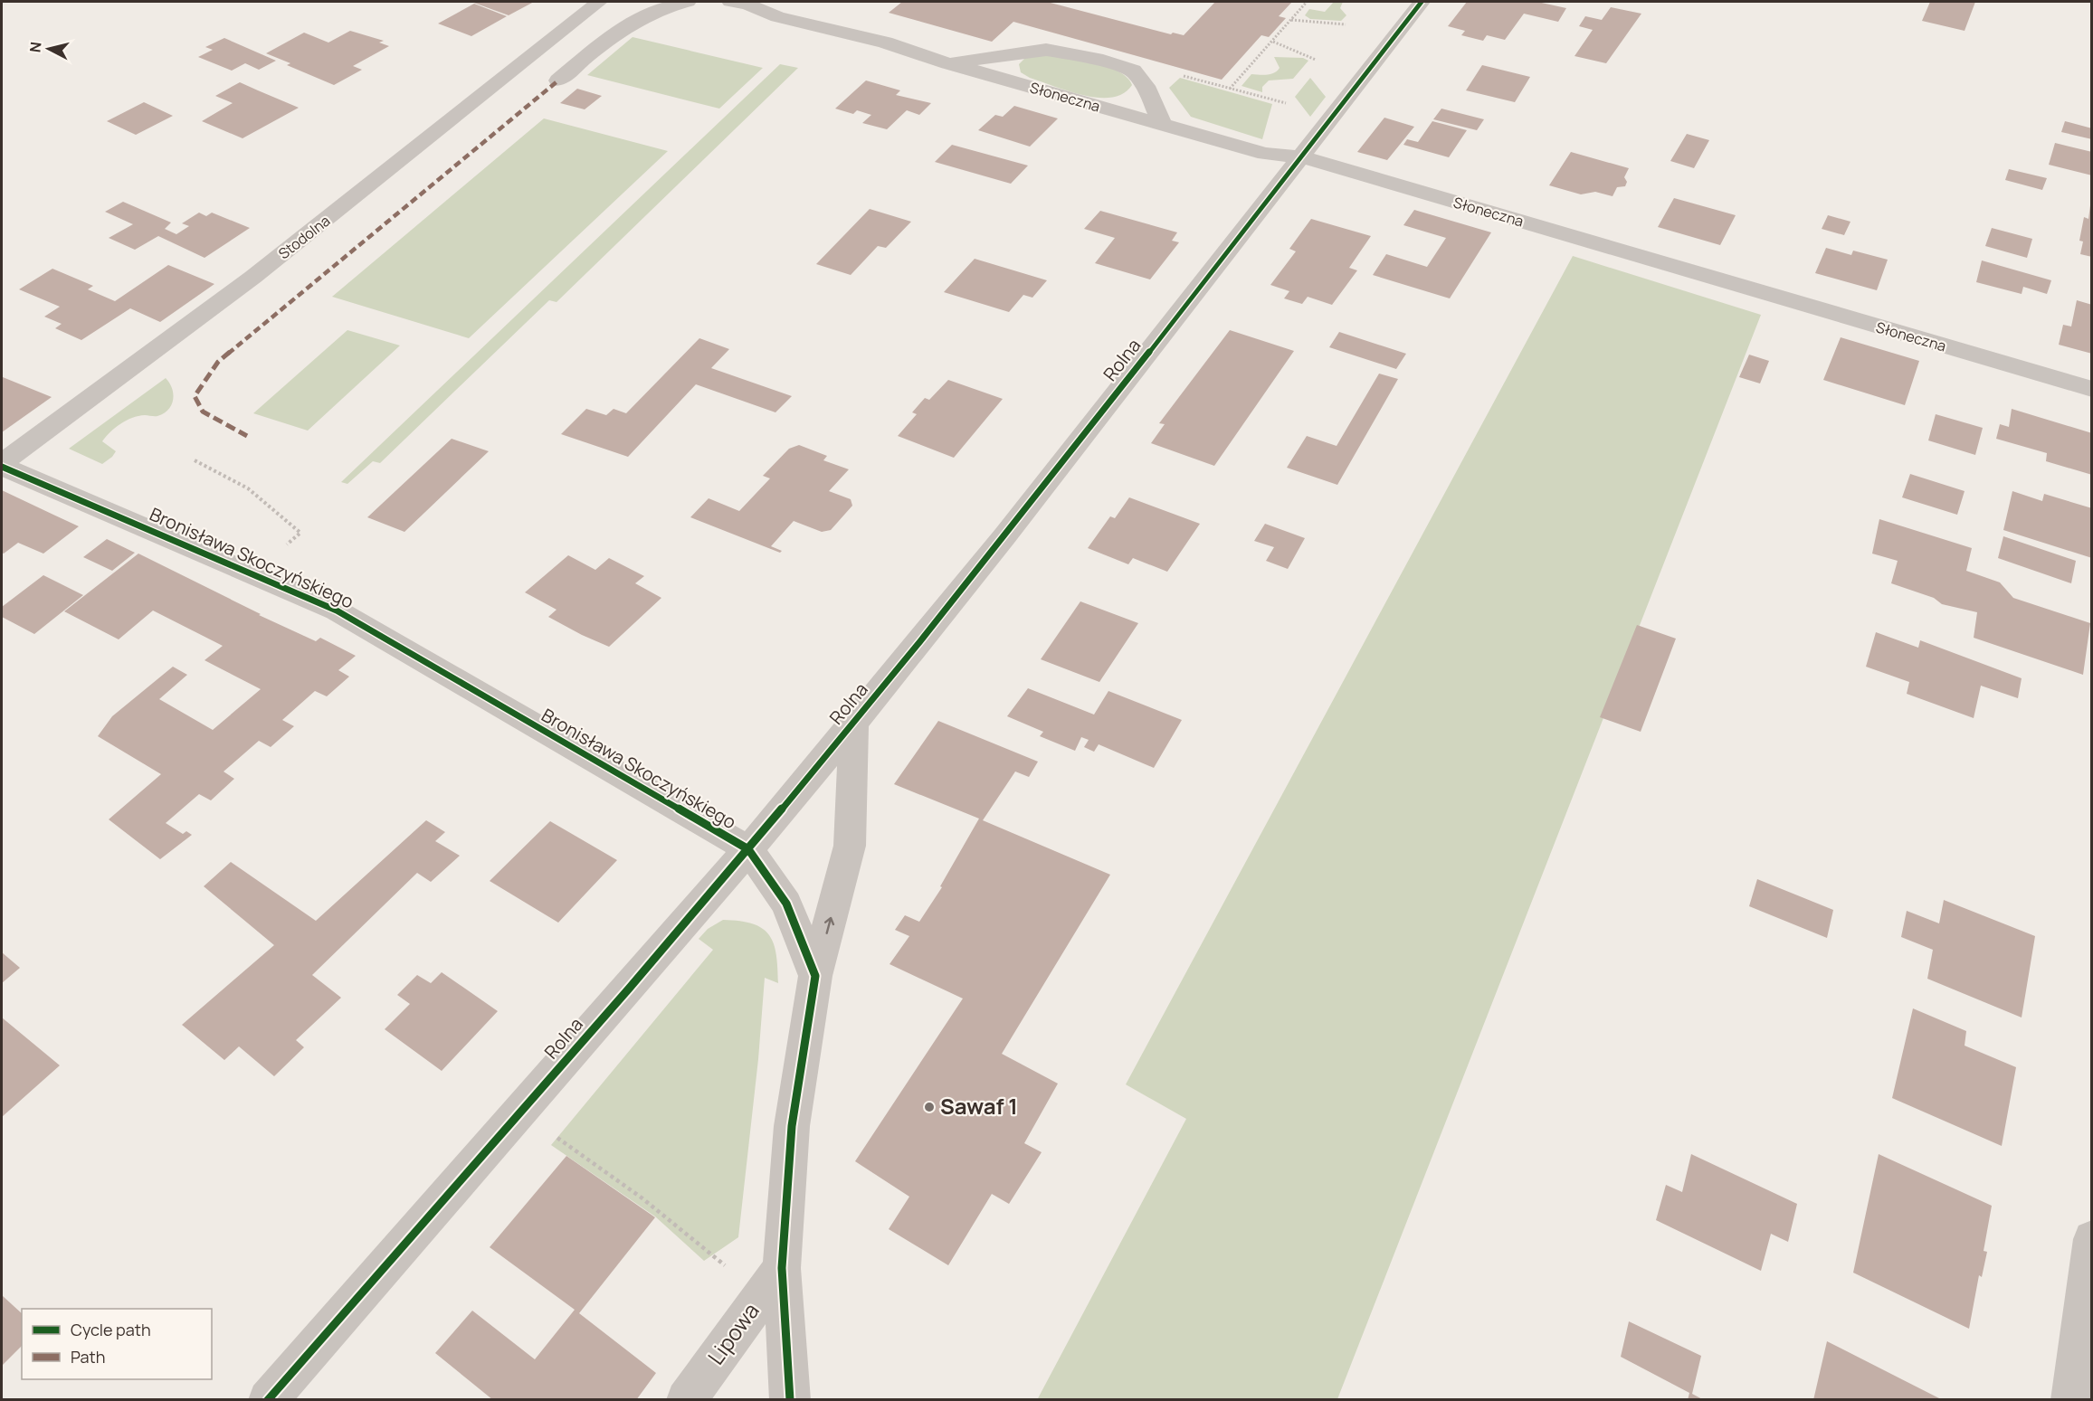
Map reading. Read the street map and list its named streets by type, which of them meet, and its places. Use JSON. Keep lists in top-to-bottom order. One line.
{"streets":{"street":["Słoneczna","Stodolna","Rolna","Bronisława Skoczyńskiego","Lipowa"]},"crossings":[["Słoneczna","Rolna"],["Stodolna","Bronisława Skoczyńskiego"],["Rolna","Bronisława Skoczyńskiego"]],"places":["Sawaf 1"],"legend":["Cycle path","Path"],"north":"left"}
